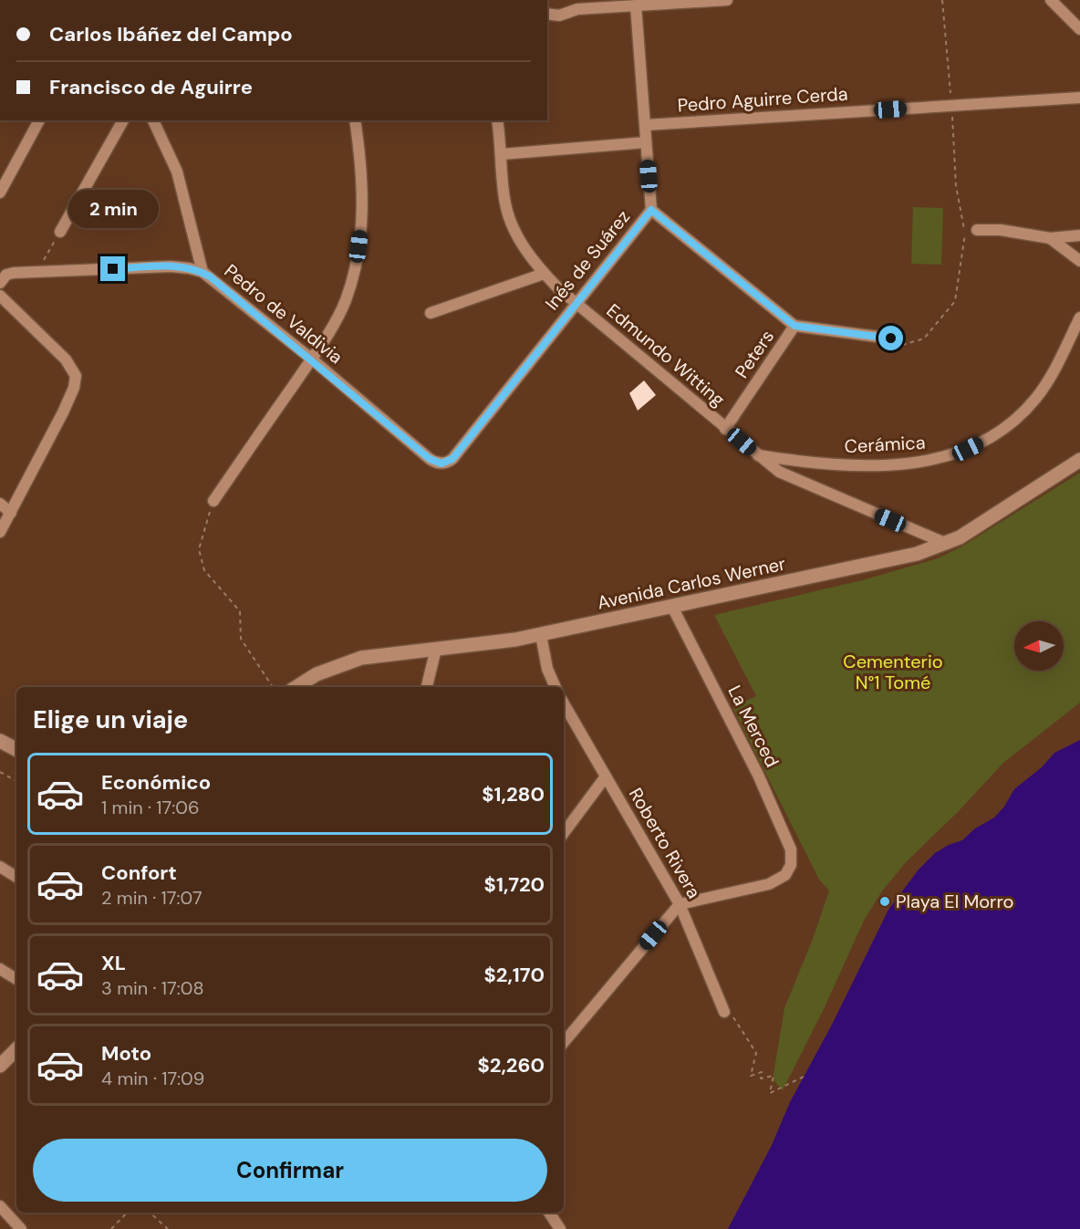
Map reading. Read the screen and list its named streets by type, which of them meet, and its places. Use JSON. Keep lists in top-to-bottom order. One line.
{"streets":{"main road":["Avenida Carlos Werner"],"street":["Pedro Aguirre Cerda","Inés de Suárez","Pedro de Valdivia","Peters","Edmundo Witting","Cerámica","La Merced","Roberto Rivera"]},"crossings":[["Pedro Aguirre Cerda","Inés de Suárez"],["Inés de Suárez","Pedro de Valdivia"],["Inés de Suárez","Edmundo Witting"],["Peters","Edmundo Witting"],["Edmundo Witting","Cerámica"],["Edmundo Witting","Avenida Carlos Werner"],["Avenida Carlos Werner","La Merced"],["La Merced","Roberto Rivera"]],"parks":["Cementerio N°1 Tomé"],"places":["Playa El Morro"],"north":"left","page":{"banner":["Carlos Ibáñez del Campo","Francisco de Aguirre"],"bubble":"2 min","heading":"Elige un viaje","list":[{"name":"Económico","note":"1 min · 17:06","value":"$1,280"},{"name":"Confort","note":"2 min · 17:07","value":"$1,720"},{"name":"XL","note":"3 min · 17:08","value":"$2,170"},{"name":"Moto","note":"4 min · 17:09","value":"$2,260"}],"buttons":"Confirmar"}}
